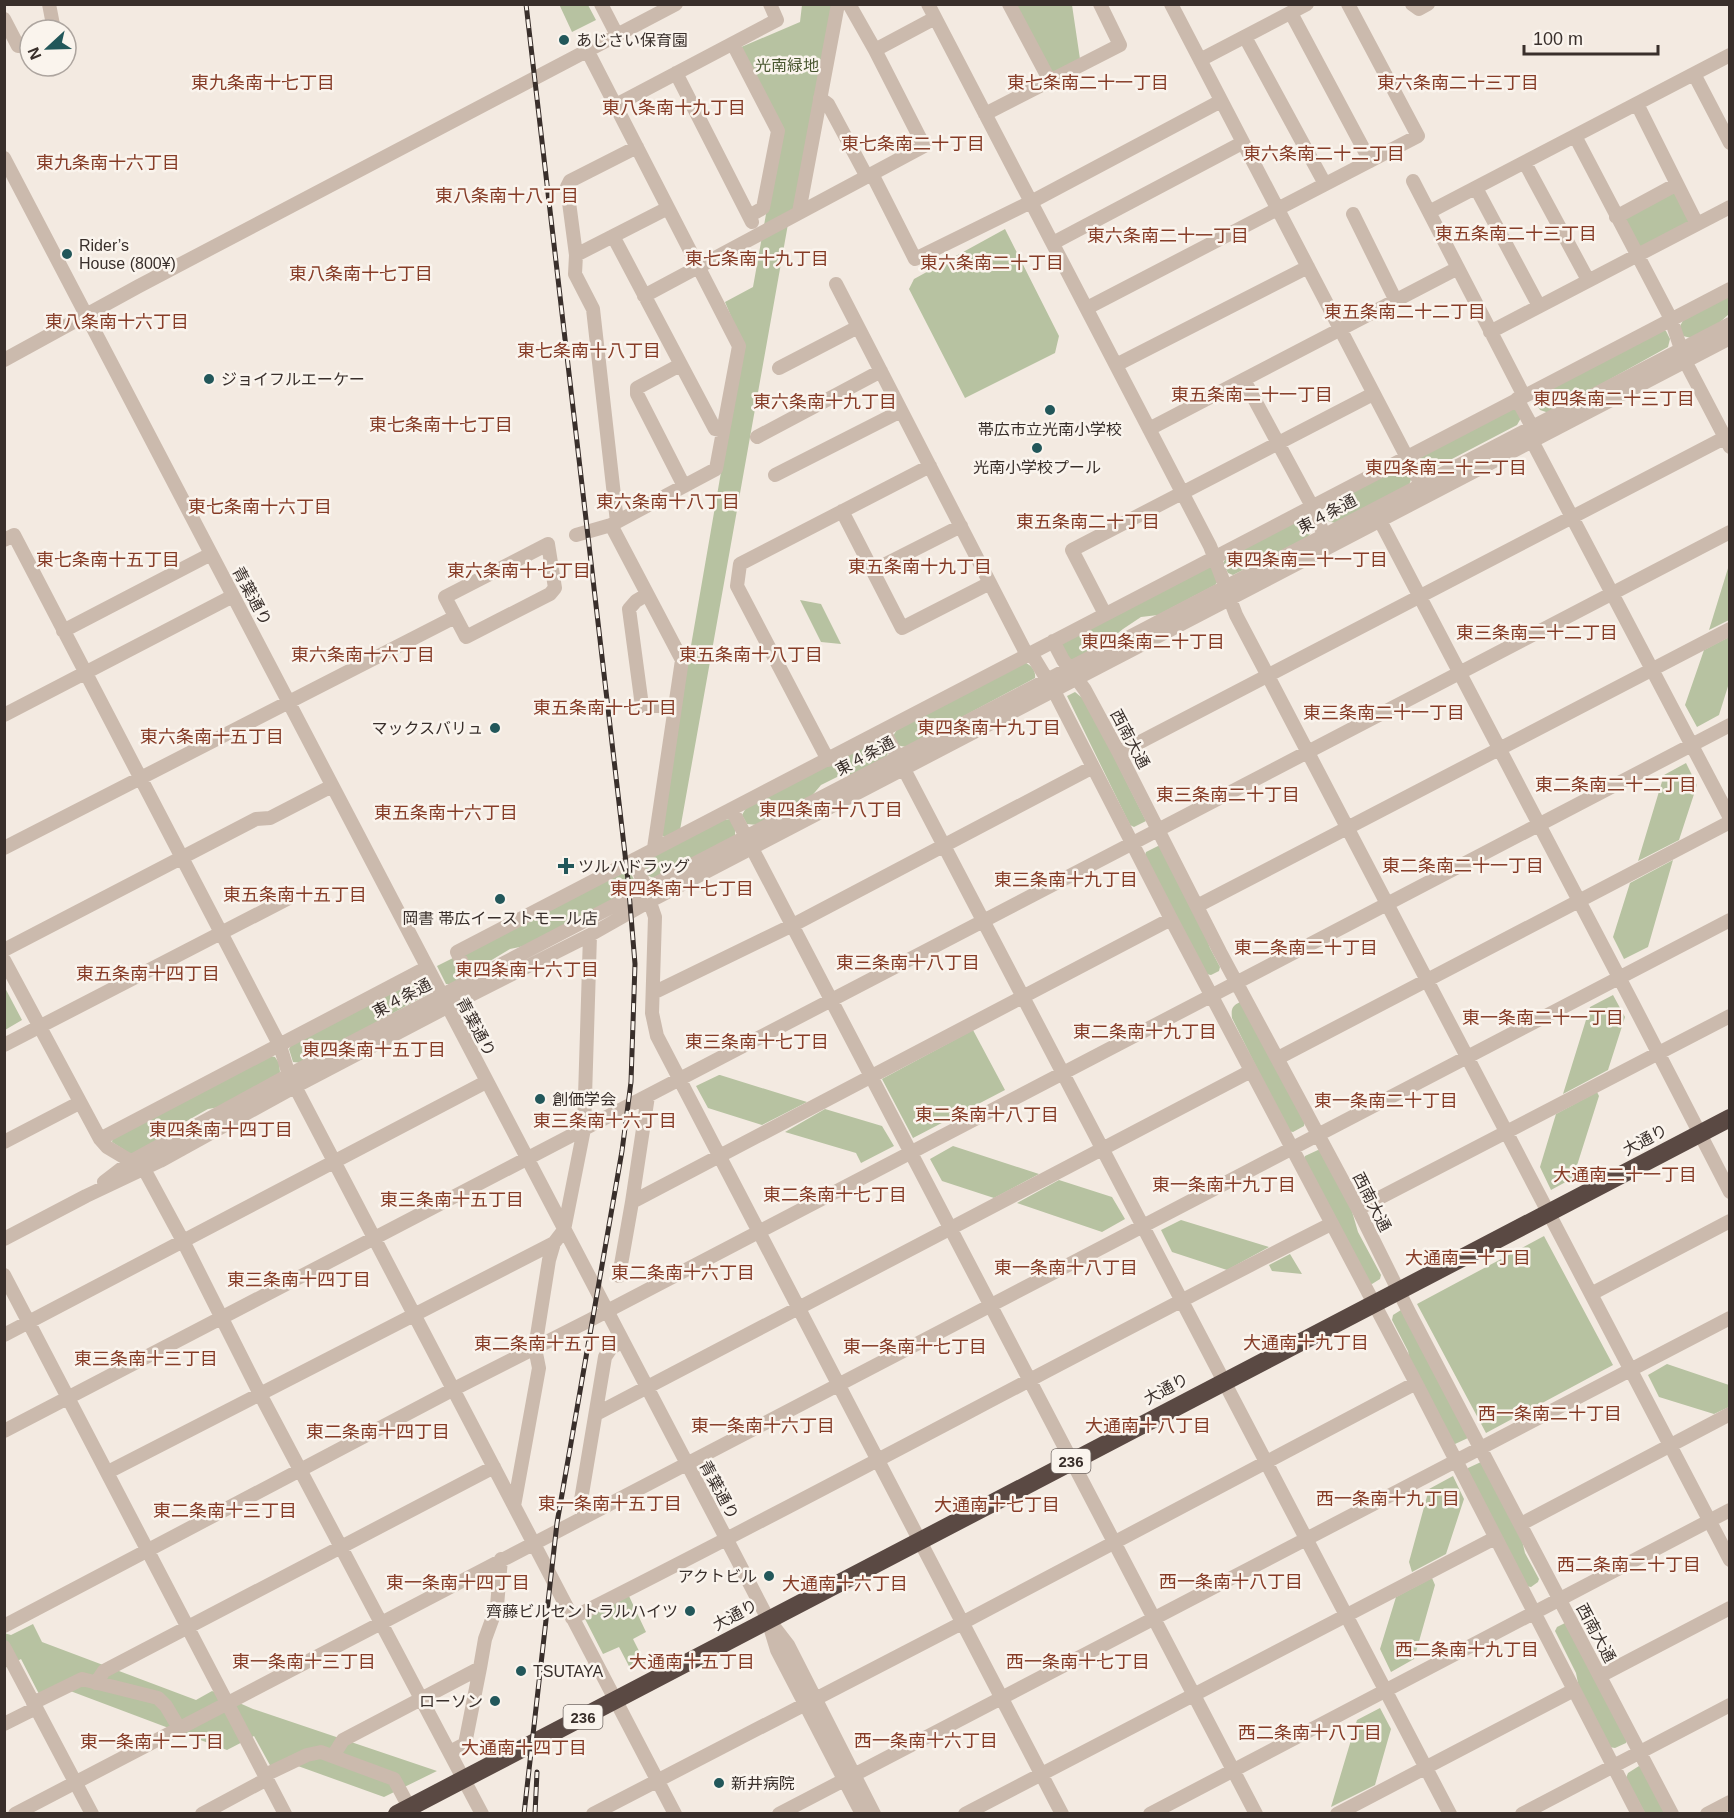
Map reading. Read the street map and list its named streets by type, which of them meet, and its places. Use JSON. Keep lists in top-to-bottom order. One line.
{"streets":{"highway":["大通り","236"],"street":["東４条通","青葉通り","西南大通"]},"crossings":[["東４条通","青葉通り"],["東４条通","西南大通"],["青葉通り","大通り"],["西南大通","大通り"]],"districts":["東九条南十七丁目","東七条南二十一丁目","東六条南二十三丁目","東八条南十九丁目","東七条南二十丁目","東六条南二十二丁目","東九条南十六丁目","東八条南十八丁目","東五条南二十三丁目","東六条南二十一丁目","東七条南十九丁目","東六条南二十丁目","東八条南十七丁目","東五条南二十二丁目","東八条南十六丁目","東七条南十八丁目","東五条南二十一丁目","東四条南二十三丁目","東六条南十九丁目","東七条南十七丁目","東四条南二十二丁目","東六条南十八丁目","東七条南十六丁目","東五条南二十丁目","東七条南十五丁目","東四条南二十一丁目","東五条南十九丁目","東六条南十七丁目","東三条南二十二丁目","東四条南二十丁目","東六条南十六丁目","東五条南十八丁目","東五条南十七丁目","東三条南二十一丁目","東四条南十九丁目","東六条南十五丁目","東二条南二十二丁目","東三条南二十丁目","東四条南十八丁目","東五条南十六丁目","東二条南二十一丁目","東三条南十九丁目","東四条南十七丁目","東五条南十五丁目","東二条南二十丁目","東三条南十八丁目","東四条南十六丁目","東五条南十四丁目","東一条南二十一丁目","東二条南十九丁目","東三条南十七丁目","東四条南十五丁目","東一条南二十丁目","東二条南十八丁目","東三条南十六丁目","東四条南十四丁目","大通南二十一丁目","東一条南十九丁目","東二条南十七丁目","東三条南十五丁目","大通南二十丁目","東一条南十八丁目","東二条南十六丁目","東三条南十四丁目","大通南十九丁目","東二条南十五丁目","東一条南十七丁目","東三条南十三丁目","西一条南二十丁目","東一条南十六丁目","大通南十八丁目","東二条南十四丁目","西一条南十九丁目","東一条南十五丁目","大通南十七丁目","東二条南十三丁目","西二条南二十丁目","西一条南十八丁目","東一条南十四丁目","大通南十六丁目","西二条南十九丁目","東一条南十三丁目","大通南十五丁目","西一条南十七丁目","西二条南十八丁目","西一条南十六丁目","東一条南十二丁目","大通南十四丁目"],"parks":["光南緑地"],"places":{"other":["あじさい保育園","Rider’s House (800¥)","ジョイフルエーケー","帯広市立光南小学校","光南小学校プール","マックスバリュ","岡書 帯広イーストモール店","創価学会","アクトビル","齊藤ビルセントラルハイツ","TSUTAYA","ローソン","新井病院"],"health":["ツルハドラッグ"]},"scale_bar":"100 m","north":"left"}
